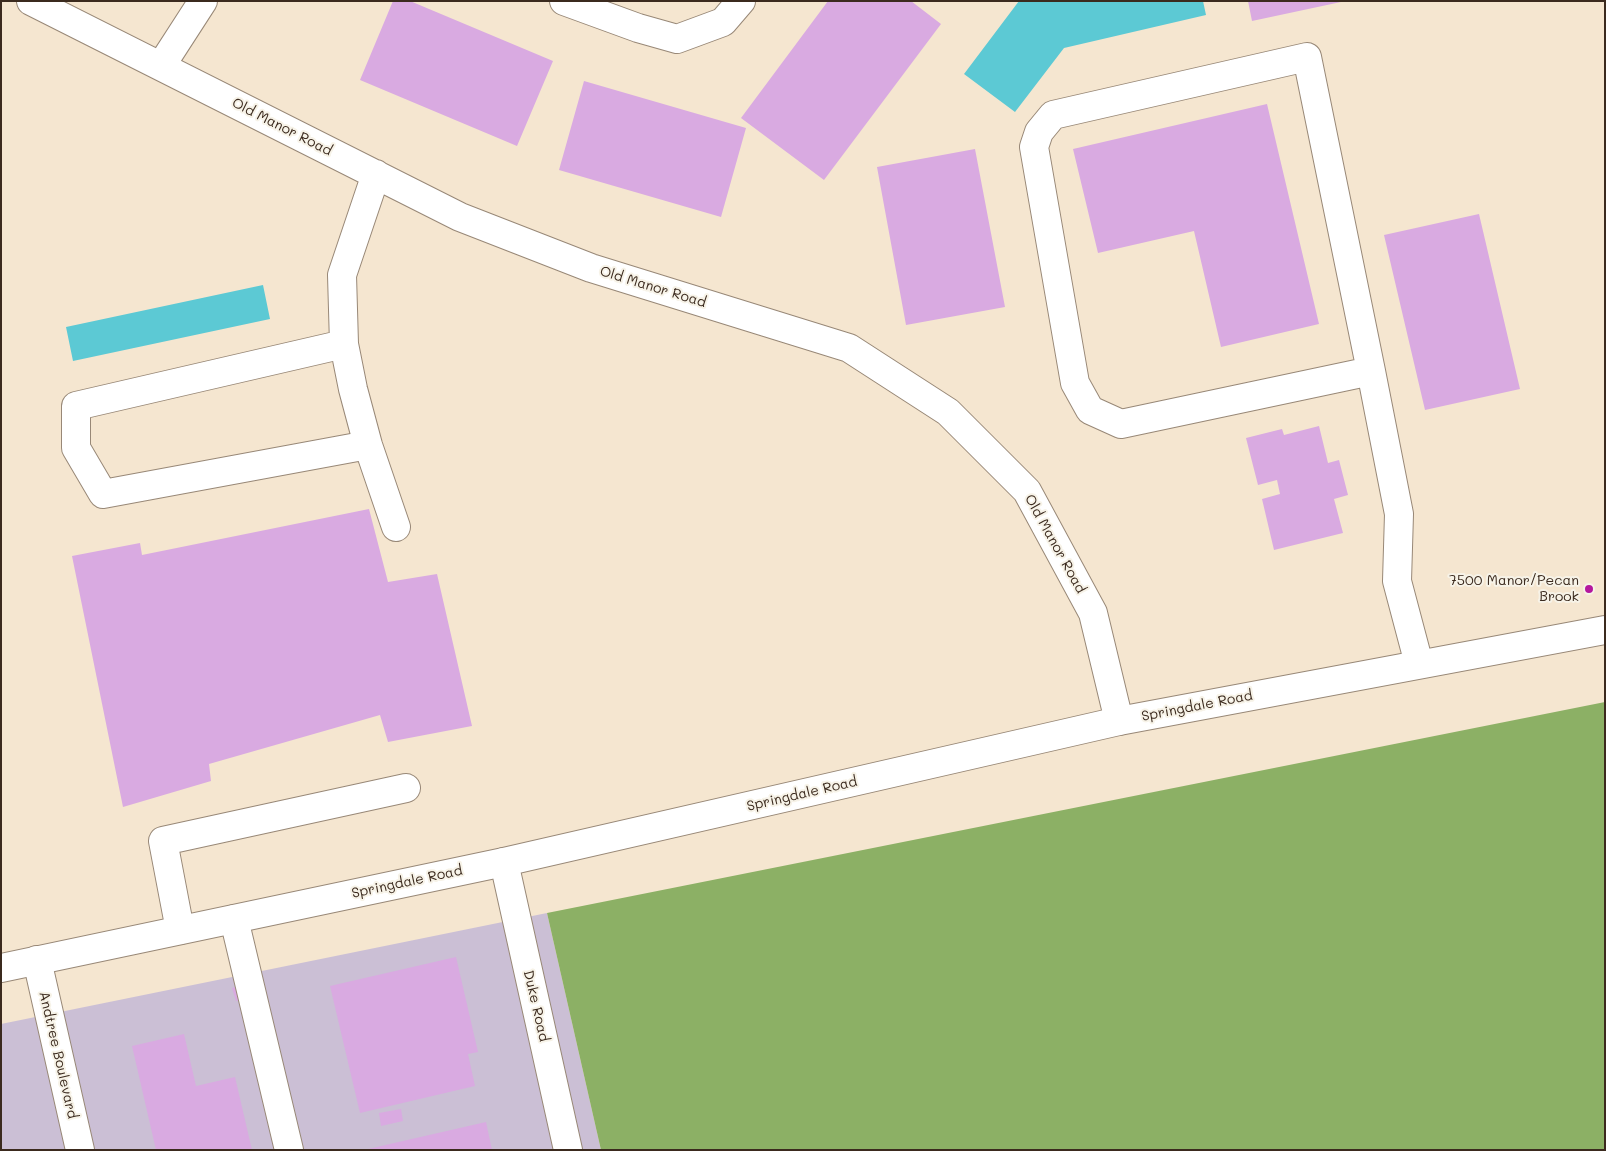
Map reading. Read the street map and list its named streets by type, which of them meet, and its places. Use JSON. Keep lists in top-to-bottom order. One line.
{"streets":{"street":["Old Manor Road","Springdale Road","Duke Road","Andtree Boulevard"]},"crossings":[["Old Manor Road","Springdale Road"],["Springdale Road","Duke Road"],["Springdale Road","Andtree Boulevard"]],"places":["7500 Manor/Pecan Brook"]}
